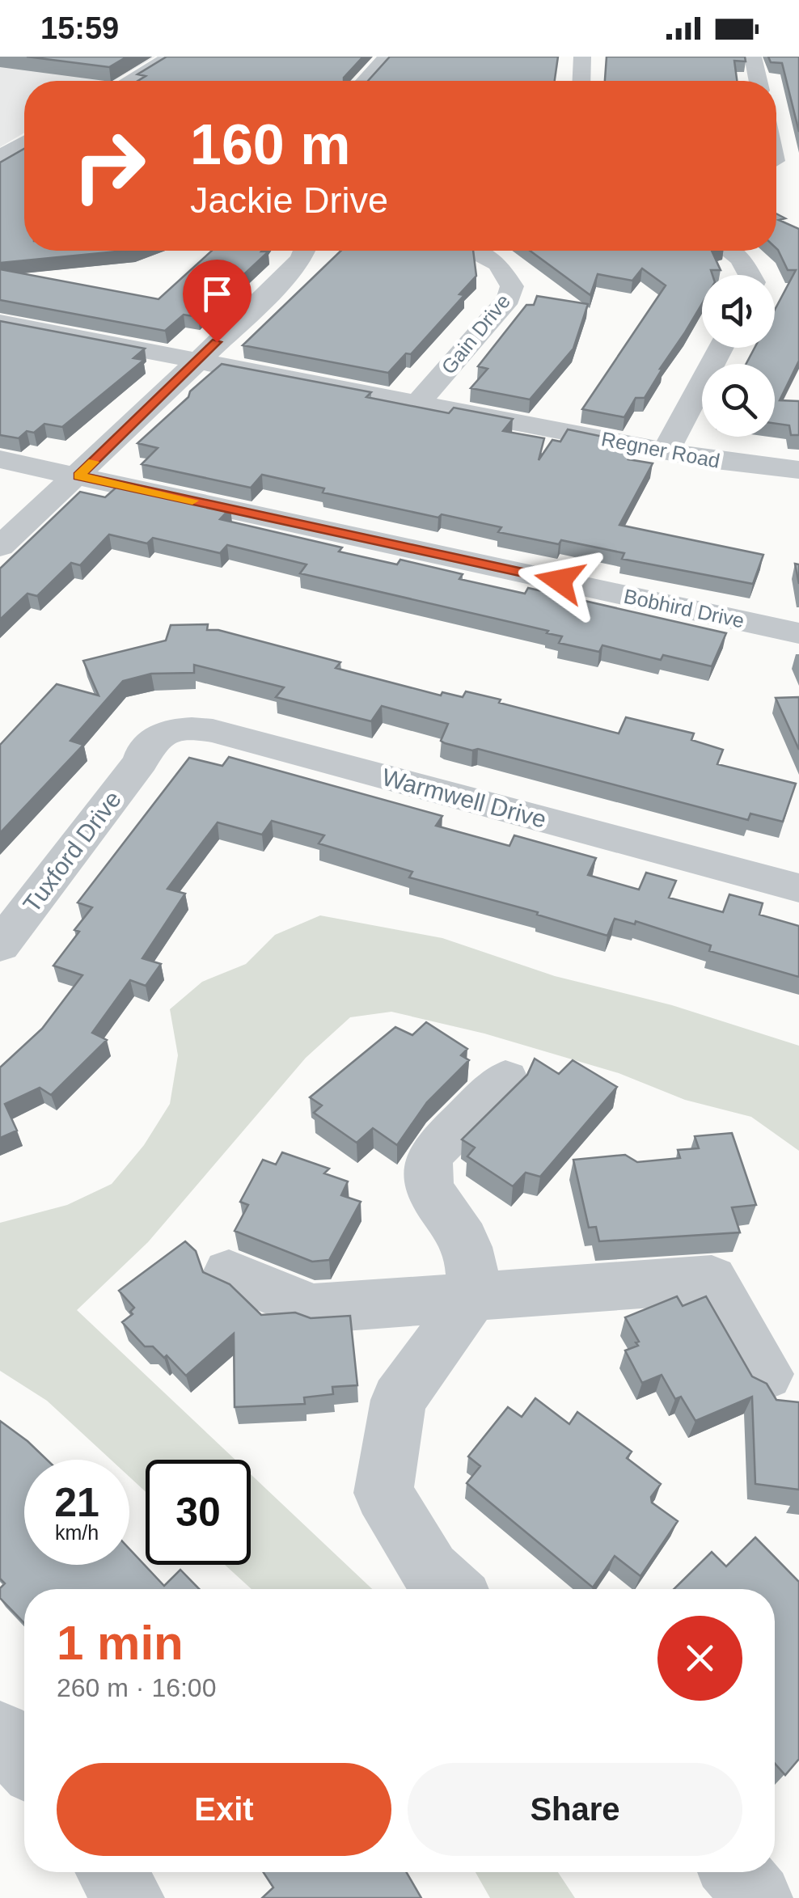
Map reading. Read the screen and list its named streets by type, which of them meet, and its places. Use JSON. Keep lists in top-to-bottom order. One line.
{"streets":{"street":["Gain Drive","Regner Road","Bobhird Drive","Warmwell Drive","Tuxford Drive"]},"crossings":[["Gain Drive","Regner Road"],["Warmwell Drive","Tuxford Drive"]],"page":{"status":"15:59","turn":["160 m","Jackie Drive"],"speed":"21 km/h","limit":"30","heading":["1 min","260 m · 16:00"],"buttons":["Exit","Share"]}}
